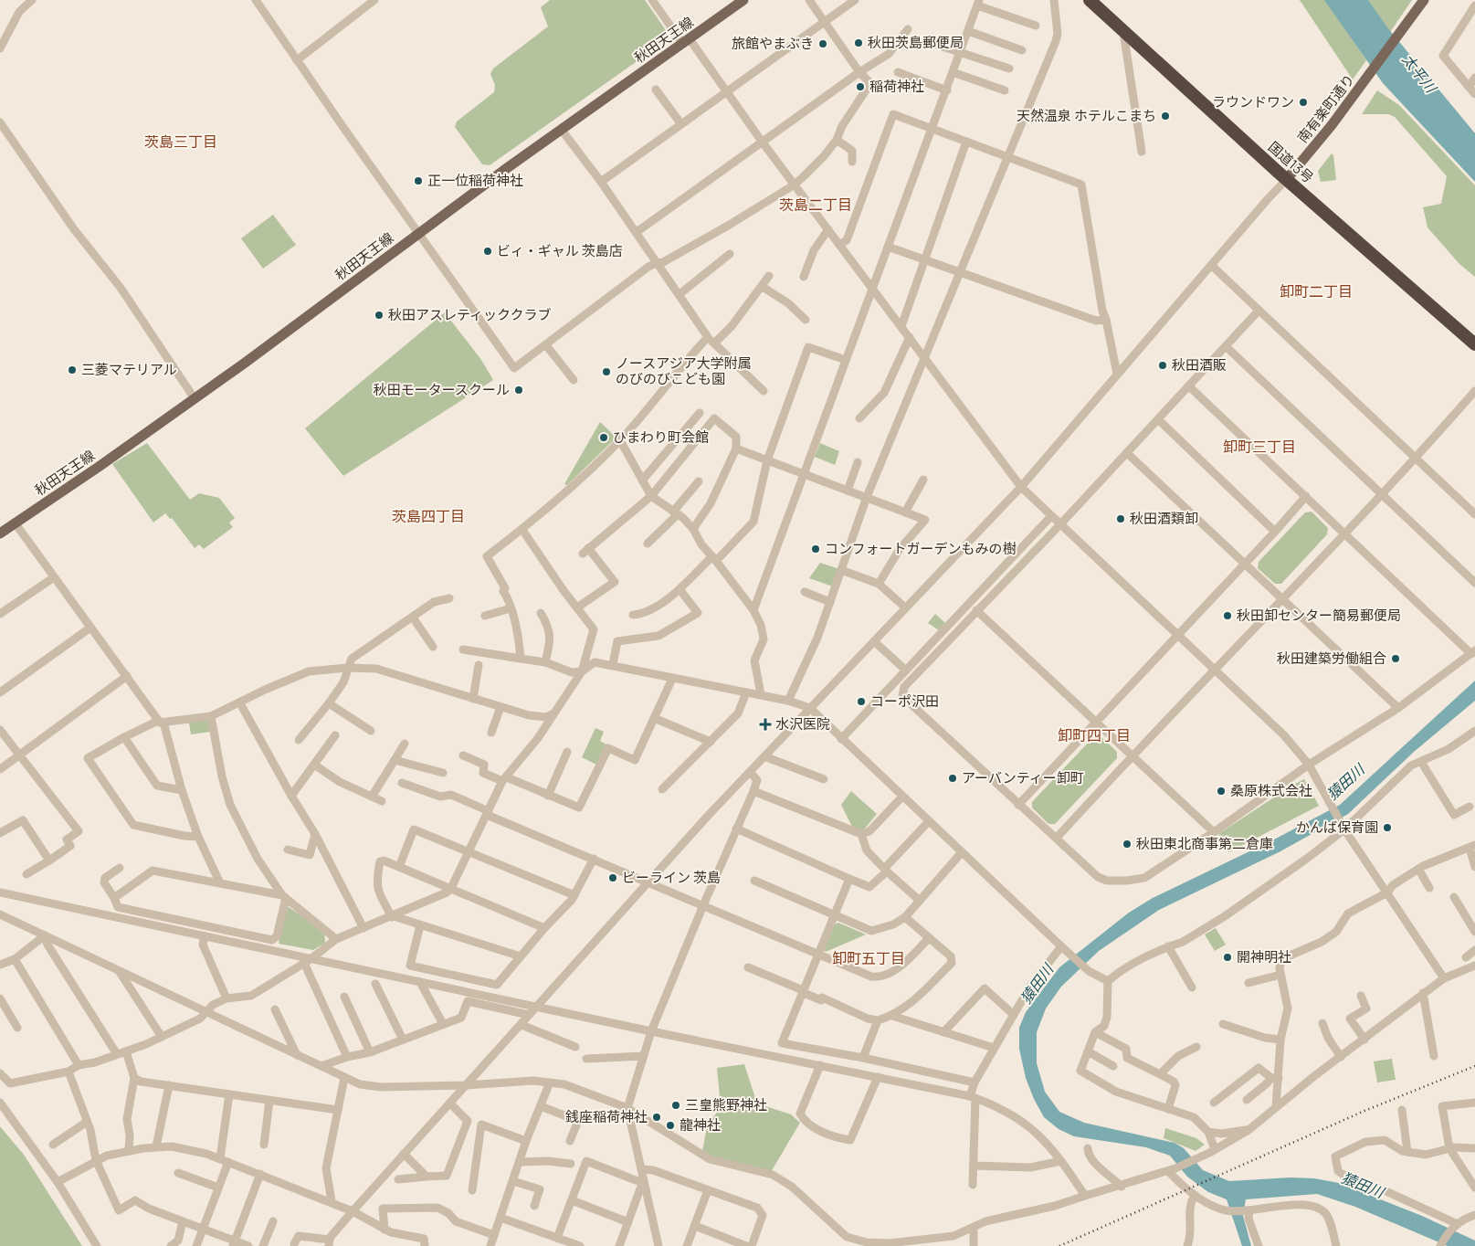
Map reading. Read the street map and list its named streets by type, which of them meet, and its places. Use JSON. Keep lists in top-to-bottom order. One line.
{"streets":{"highway":["国道13号"],"main road":["秋田天王線","南有楽町通り"]},"crossings":[["南有楽町通り","国道13号"]],"districts":["茨島三丁目","茨島二丁目","卸町二丁目","卸町三丁目","茨島四丁目","卸町四丁目","卸町五丁目"],"water":["太平川","猿田川"],"places":{"other":["秋田茨島郵便局","旅館やまぶき","稲荷神社","ラウンドワン","天然温泉 ホテルこまち","正一位稲荷神社","ビィ・ギャル 茨島店","秋田アスレティッククラブ","秋田酒販","三菱マテリアル","ノースアジア大学附属 のびのびこども園","秋田モータースクール","ひまわり町会館","秋田酒類卸","コンフォートガーデンもみの樹","秋田卸センター簡易郵便局","秋田建築労働組合","コーポ沢田","アーバンティー卸町","桑原株式会社","かんば保育園","秋田東北商事第二倉庫","ビーライン 茨島","開神明社","三皇熊野神社","銭座稲荷神社","龍神社"],"health":["水沢医院"]}}
